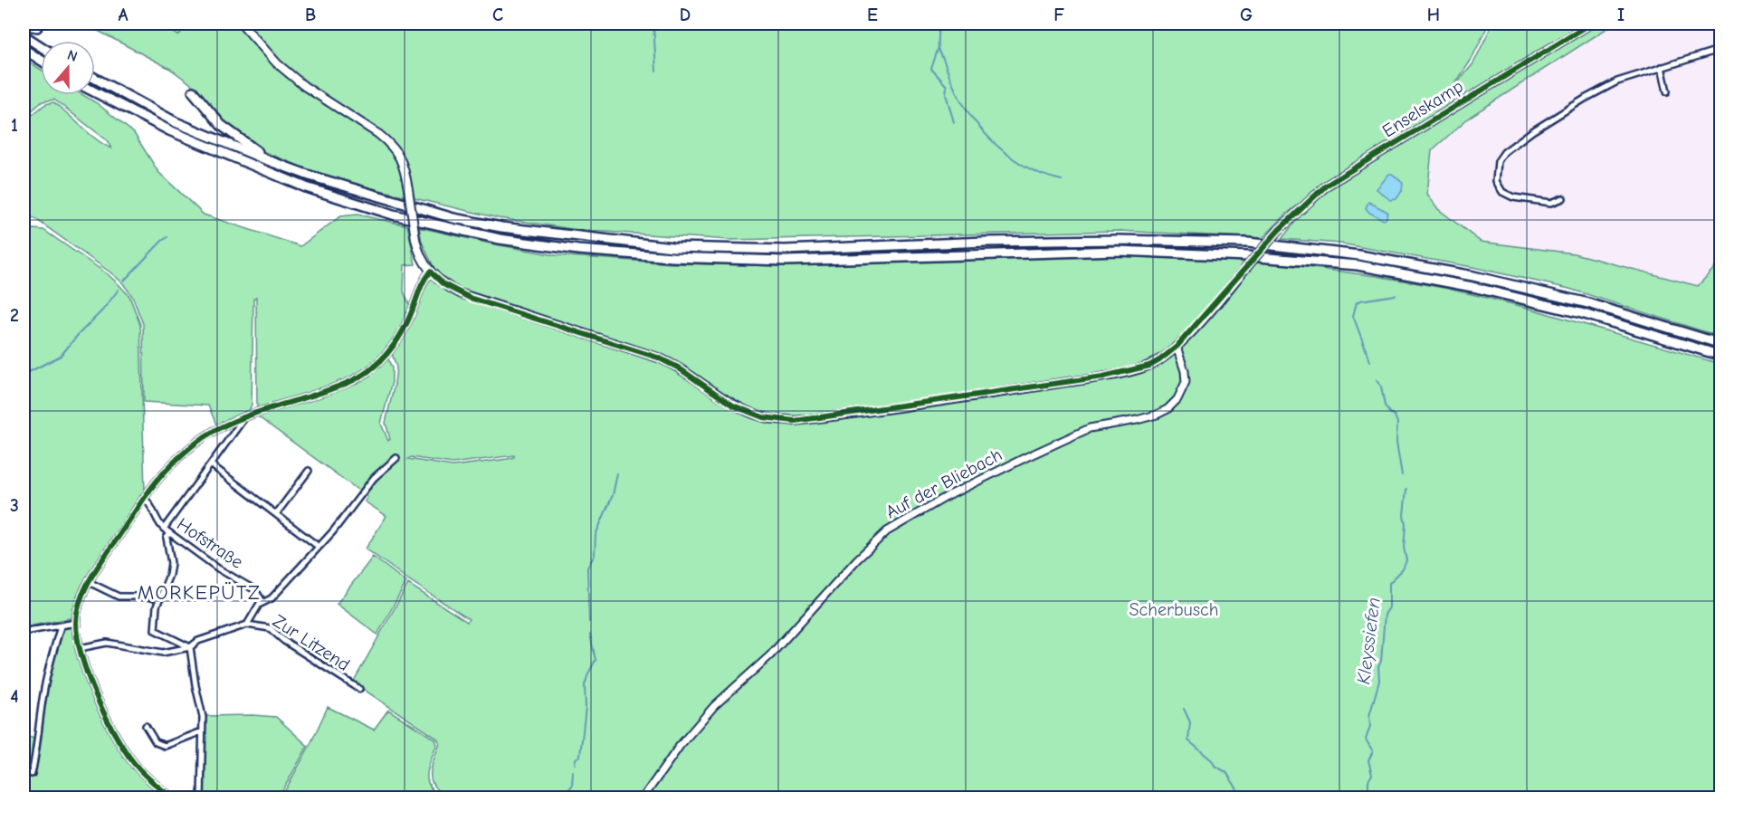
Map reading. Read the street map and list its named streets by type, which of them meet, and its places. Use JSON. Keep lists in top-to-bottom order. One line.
{"streets":{"main road":["Enselskamp"],"street":["Auf der Bliebach","Hofstraße","Zur Litzend"]},"crossings":[["Enselskamp","Auf der Bliebach"]],"districts":["MORKEPÜTZ"],"water":["Kleyssiefen"],"parks":["Scherbusch"],"north":"top","grid":{"columns":["A","B","C","D","E","F","G","H","I"],"rows":["1","2","3","4"]}}
